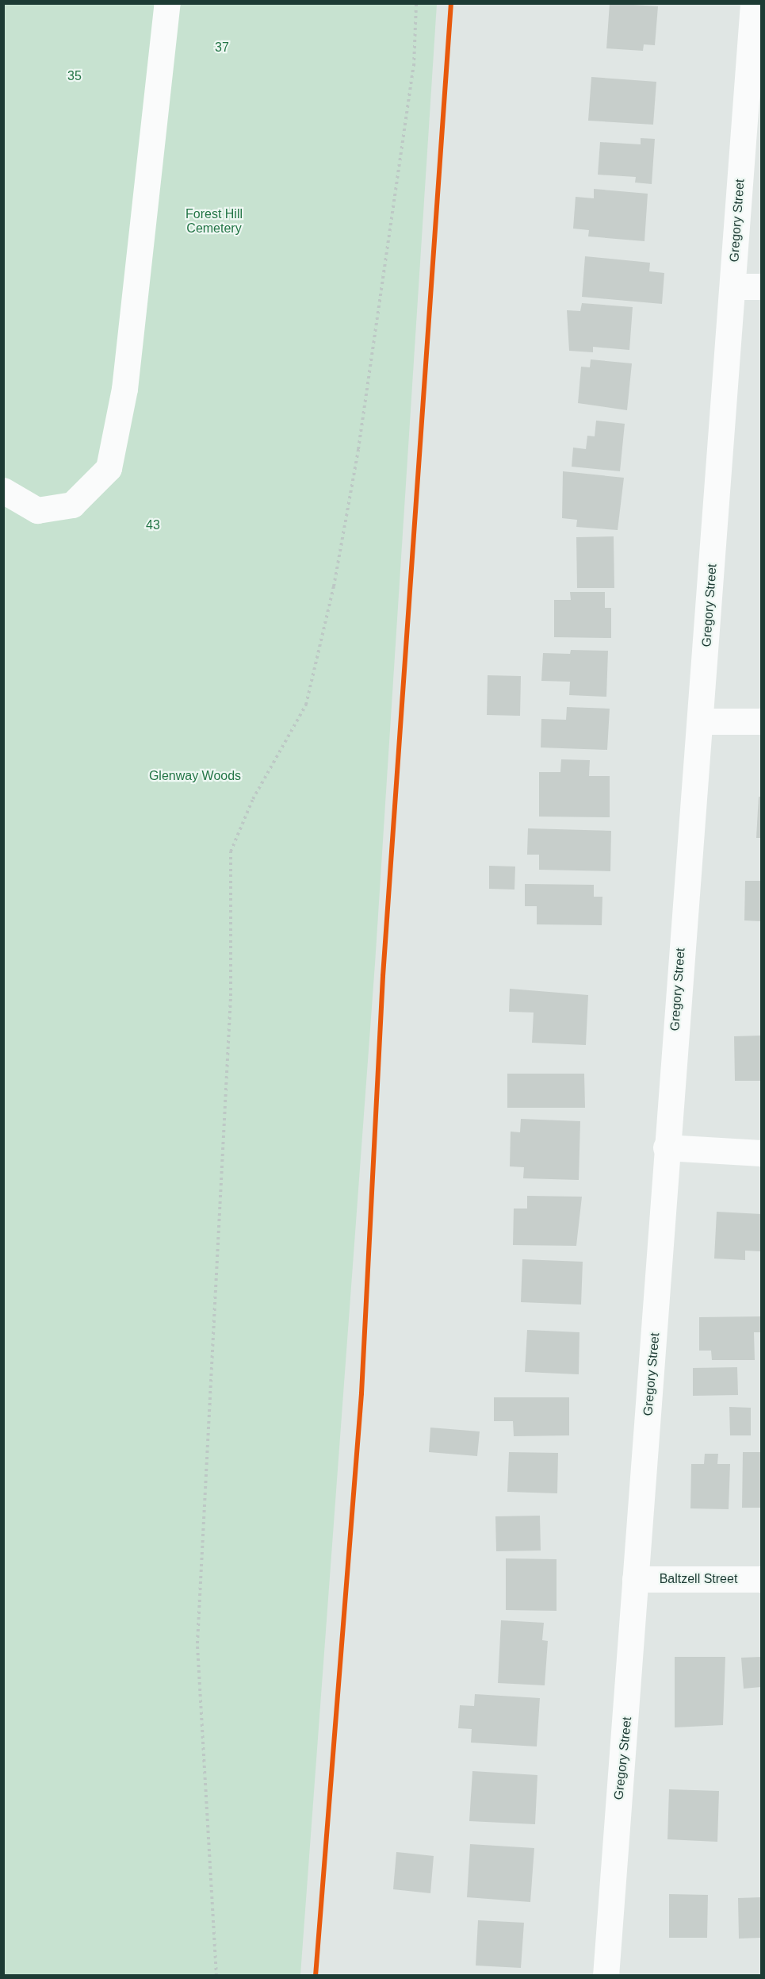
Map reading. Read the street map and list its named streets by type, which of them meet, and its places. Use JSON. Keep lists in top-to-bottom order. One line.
{"streets":{"street":["Gregory Street","Baltzell Street"]},"crossings":[["Gregory Street","Baltzell Street"]],"parks":["37","35","Forest Hill Cemetery","43","Glenway Woods"]}
